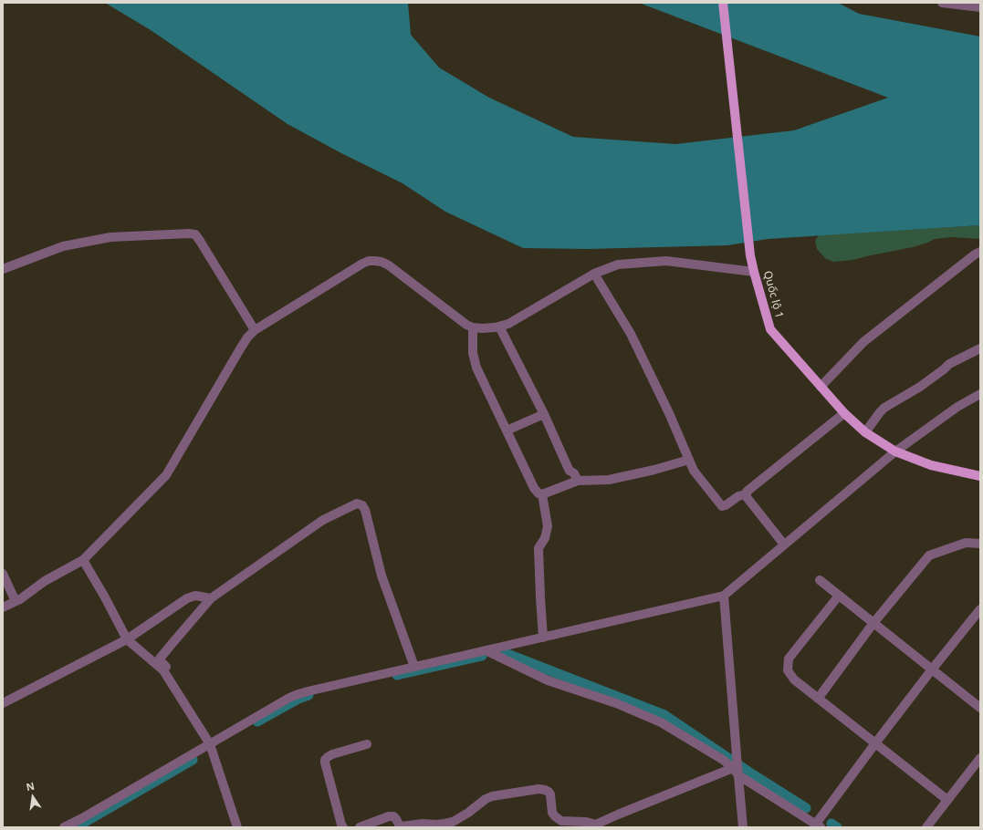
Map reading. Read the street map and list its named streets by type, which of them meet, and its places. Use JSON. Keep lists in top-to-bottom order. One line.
{"streets":{"main road":["Quốc lộ 1"]},"north":"top"}
